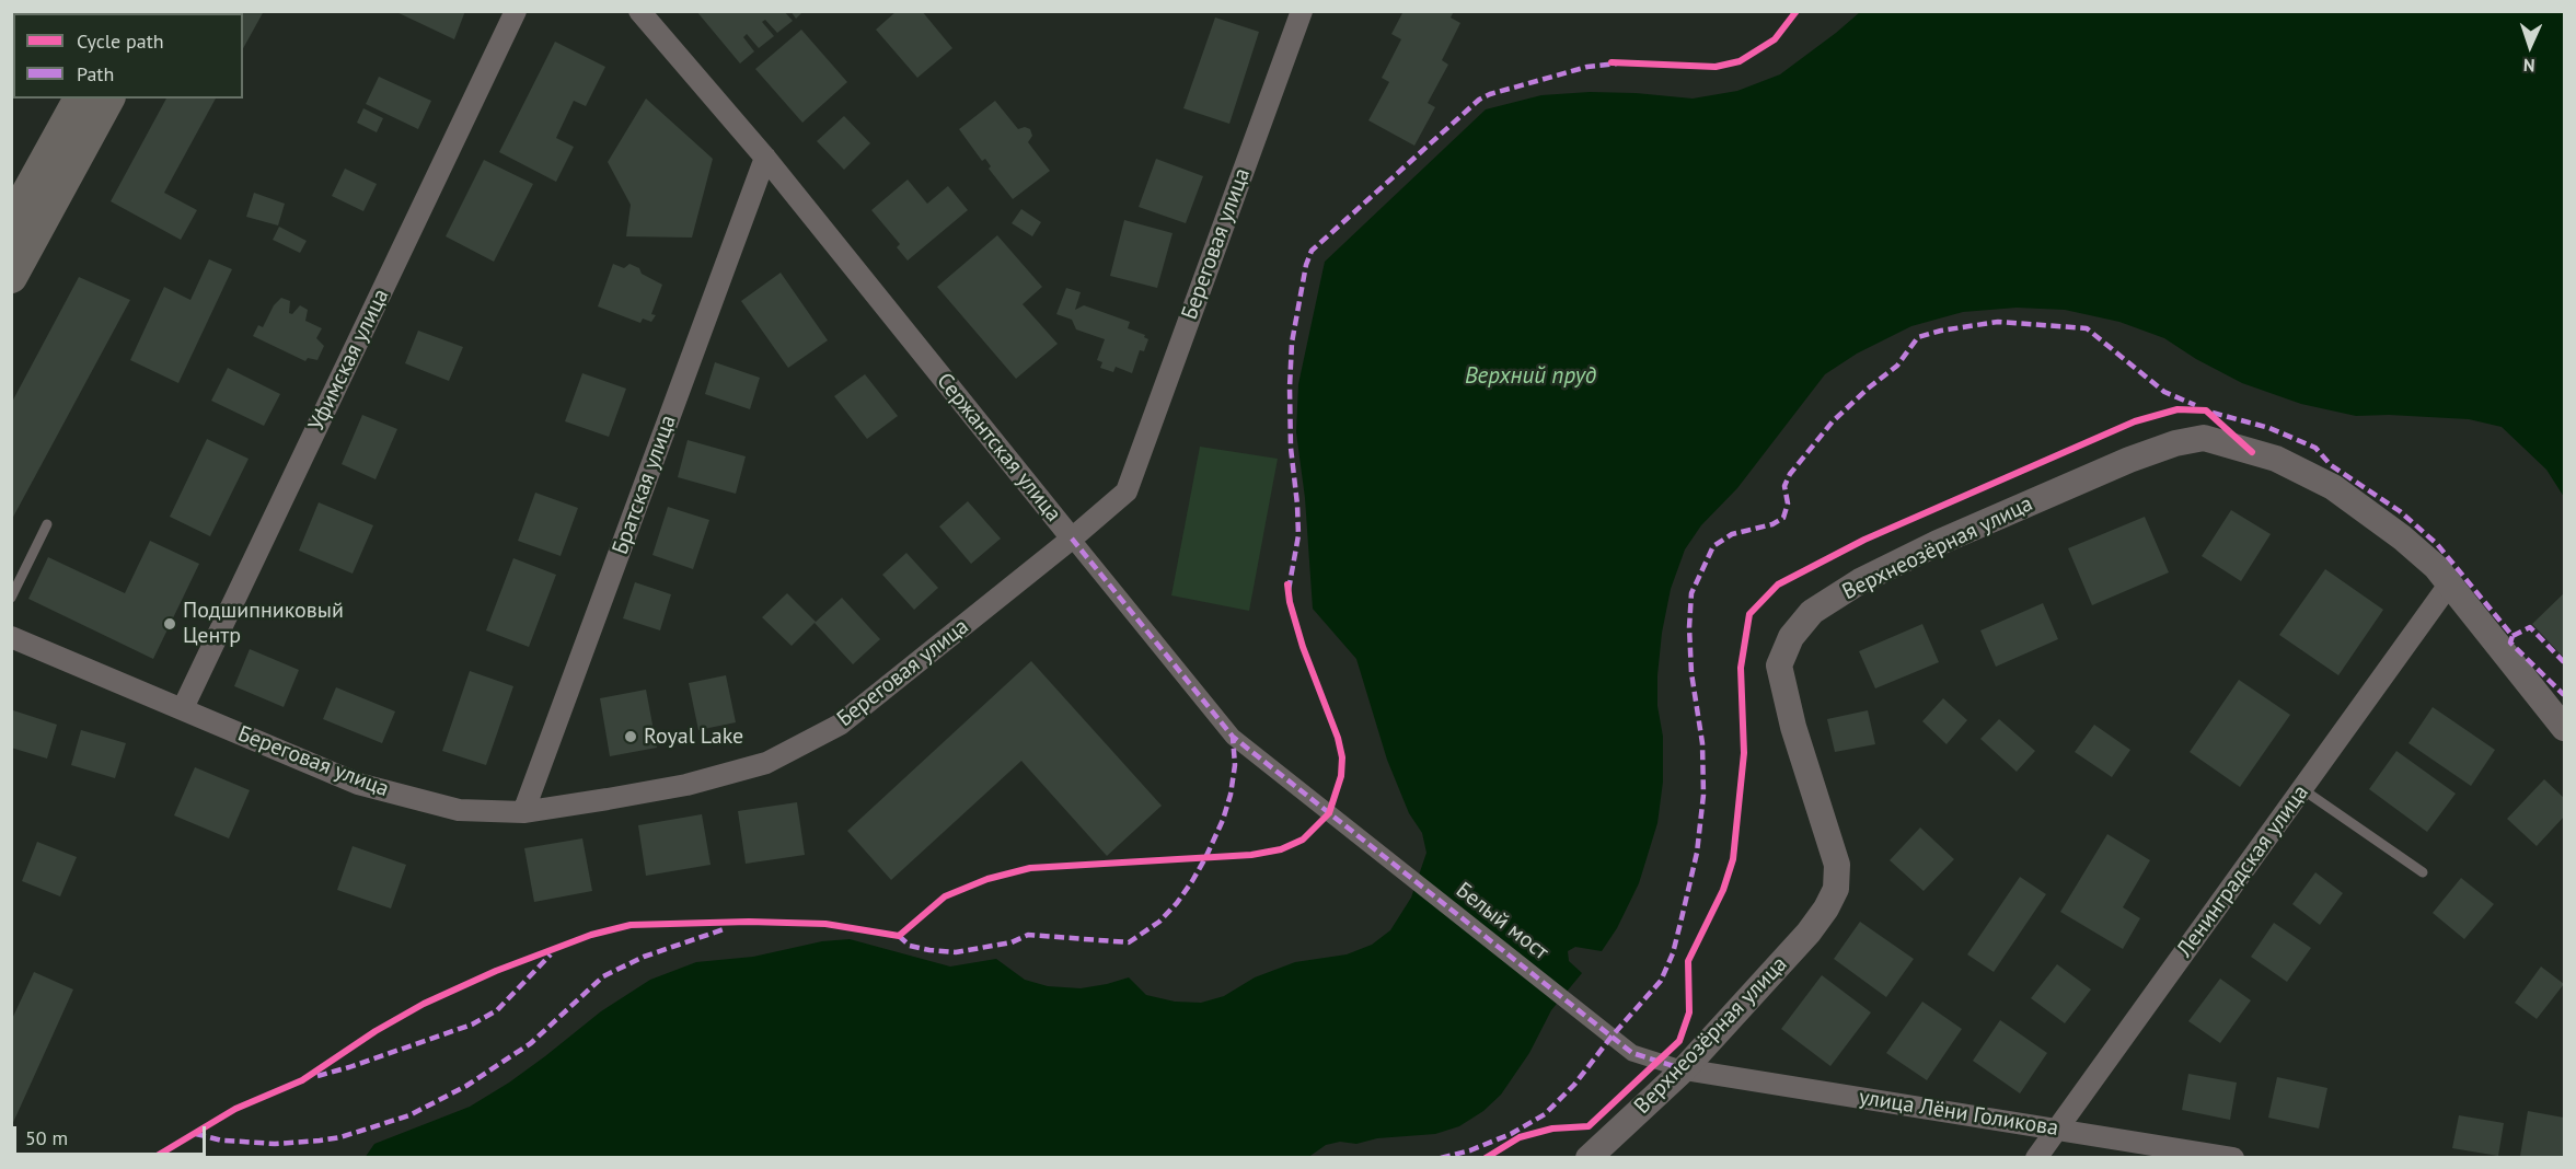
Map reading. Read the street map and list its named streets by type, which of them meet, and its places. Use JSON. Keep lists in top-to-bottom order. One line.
{"streets":{"street":["Береговая улица","Уфимская улица","Сержантская улица","Братская улица","Верхнеозёрная улица","Ленинградская улица","Белый мост","улица Лёни Голикова"]},"crossings":[["Береговая улица","Уфимская улица"],["Береговая улица","Сержантская улица"],["Береговая улица","Братская улица"],["Сержантская улица","Братская улица"],["Сержантская улица","Белый мост"],["Верхнеозёрная улица","Ленинградская улица"],["Верхнеозёрная улица","Белый мост"],["Верхнеозёрная улица","улица Лёни Голикова"],["Ленинградская улица","улица Лёни Голикова"],["Белый мост","улица Лёни Голикова"]],"water":["Верхний пруд"],"places":["Подшипниковый Центр","Royal Lake"],"legend":["Cycle path","Path"],"scale_bar":"50 m","north":"bottom"}
